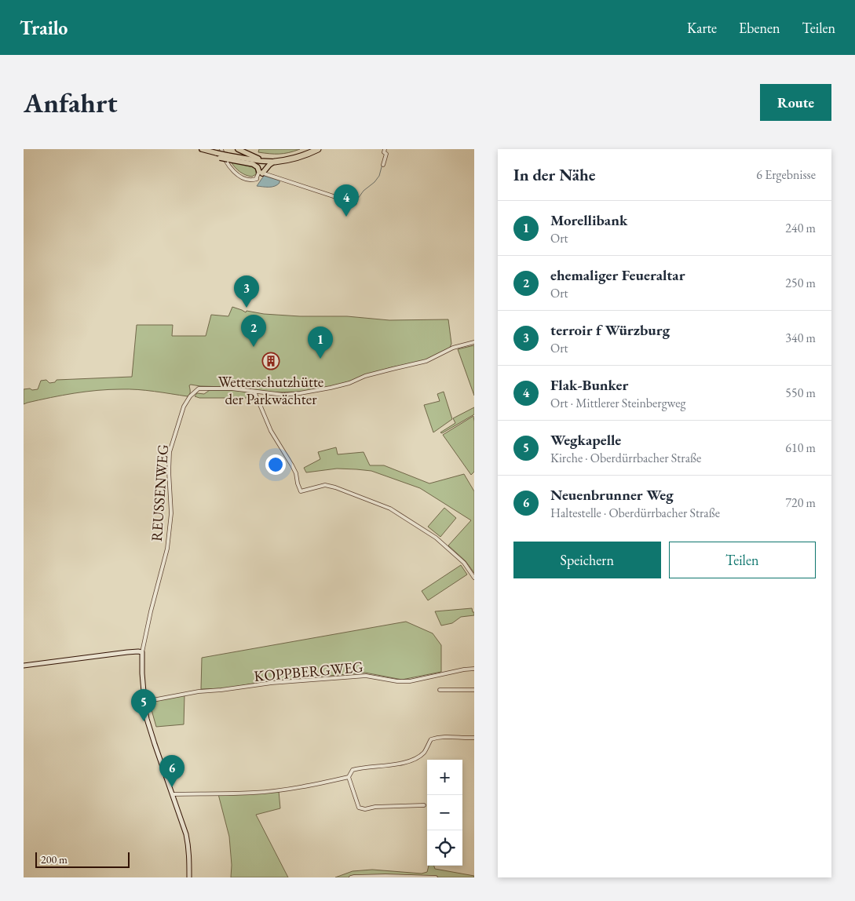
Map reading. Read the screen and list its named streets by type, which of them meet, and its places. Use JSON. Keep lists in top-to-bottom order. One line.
{"streets":{"street":["REUSSENWEG","KOPPBERGWEG"]},"places":{"building":["Wetterschutzhütte der Parkwächter"]},"scale_bar":"200 m","page":{"header":"Trailo","nav":["Karte","Ebenen","Teilen"],"buttons":["Route",["Speichern","Teilen"]],"title":"Anfahrt","heading":["In der Nähe","6 Ergebnisse"],"pins":["4","3","2","1","5","6"],"list":[{"mark":"1","name":"Morellibank","note":"Ort","value":"240 m"},{"mark":"2","name":"ehemaliger Feueraltar","note":"Ort","value":"250 m"},{"mark":"3","name":"terroir f Würzburg","note":"Ort","value":"340 m"},{"mark":"4","name":"Flak-Bunker","note":"Ort · Mittlerer Steinbergweg","value":"550 m"},{"mark":"5","name":"Wegkapelle","note":"Kirche · Oberdürrbacher Straße","value":"610 m"},{"mark":"6","name":"Neuenbrunner Weg","note":"Haltestelle · Oberdürrbacher Straße","value":"720 m"}],"map_buttons":["+","−"],"scale":"200 m"}}
